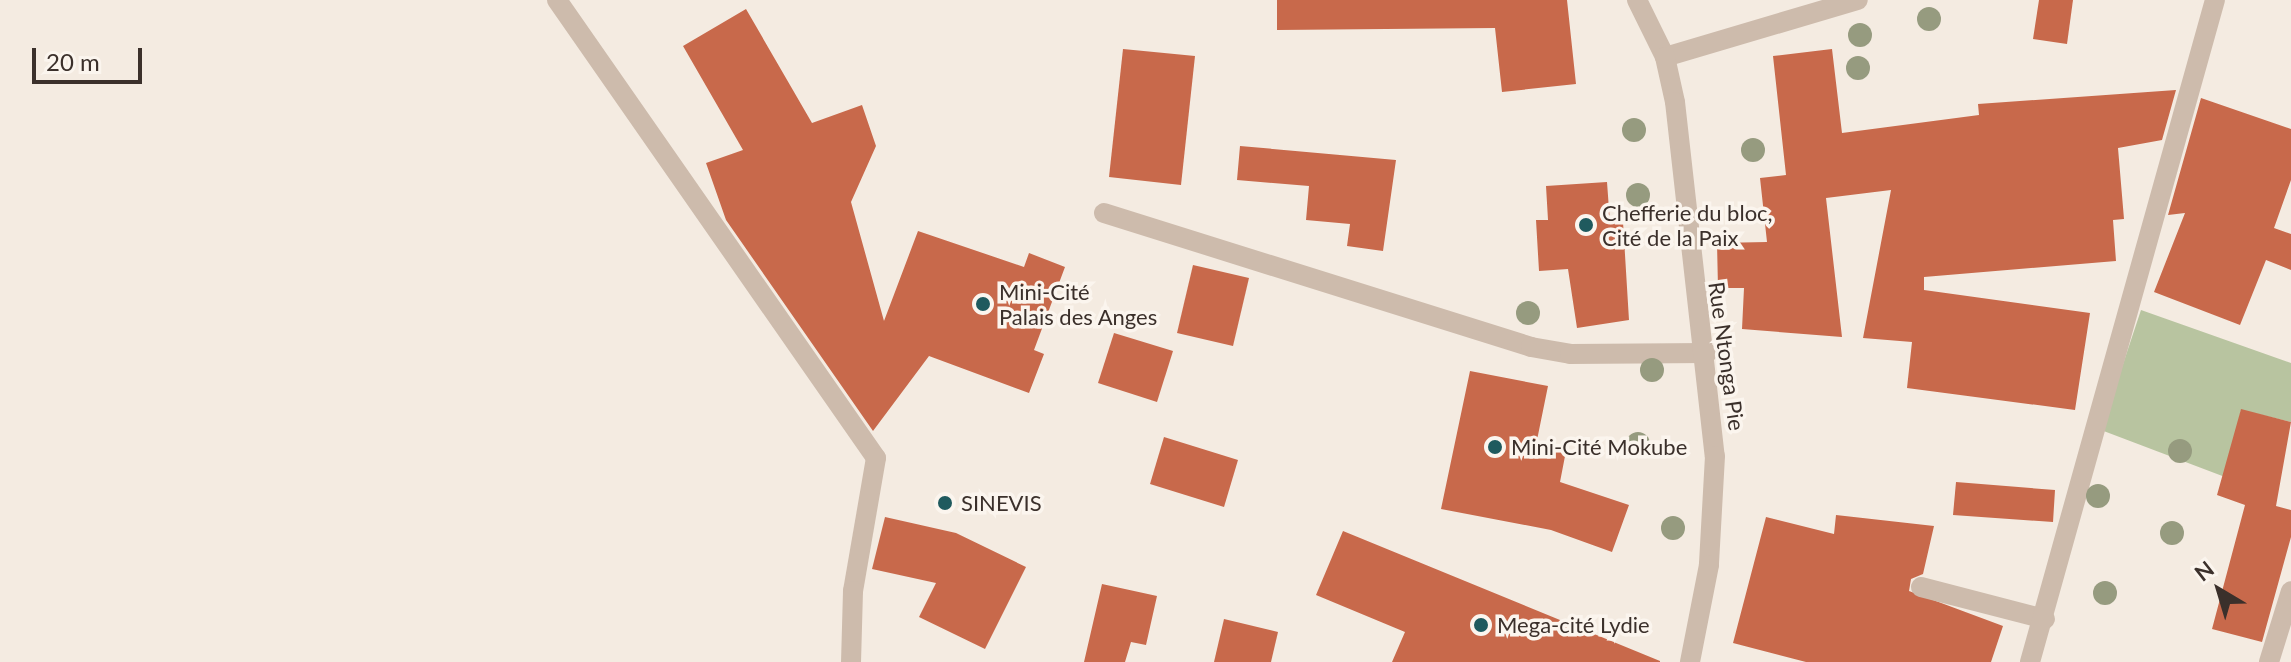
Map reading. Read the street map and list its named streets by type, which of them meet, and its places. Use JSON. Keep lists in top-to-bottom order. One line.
{"streets":{"street":["Rue Ntonga Pie"]},"places":["Chefferie du bloc, Cité de la Paix","Mini-Cité Palais des Anges","Mini-Cité Mokube","SINEVIS","Mega-cité Lydie"],"scale_bar":"20 m","north":"top left"}
